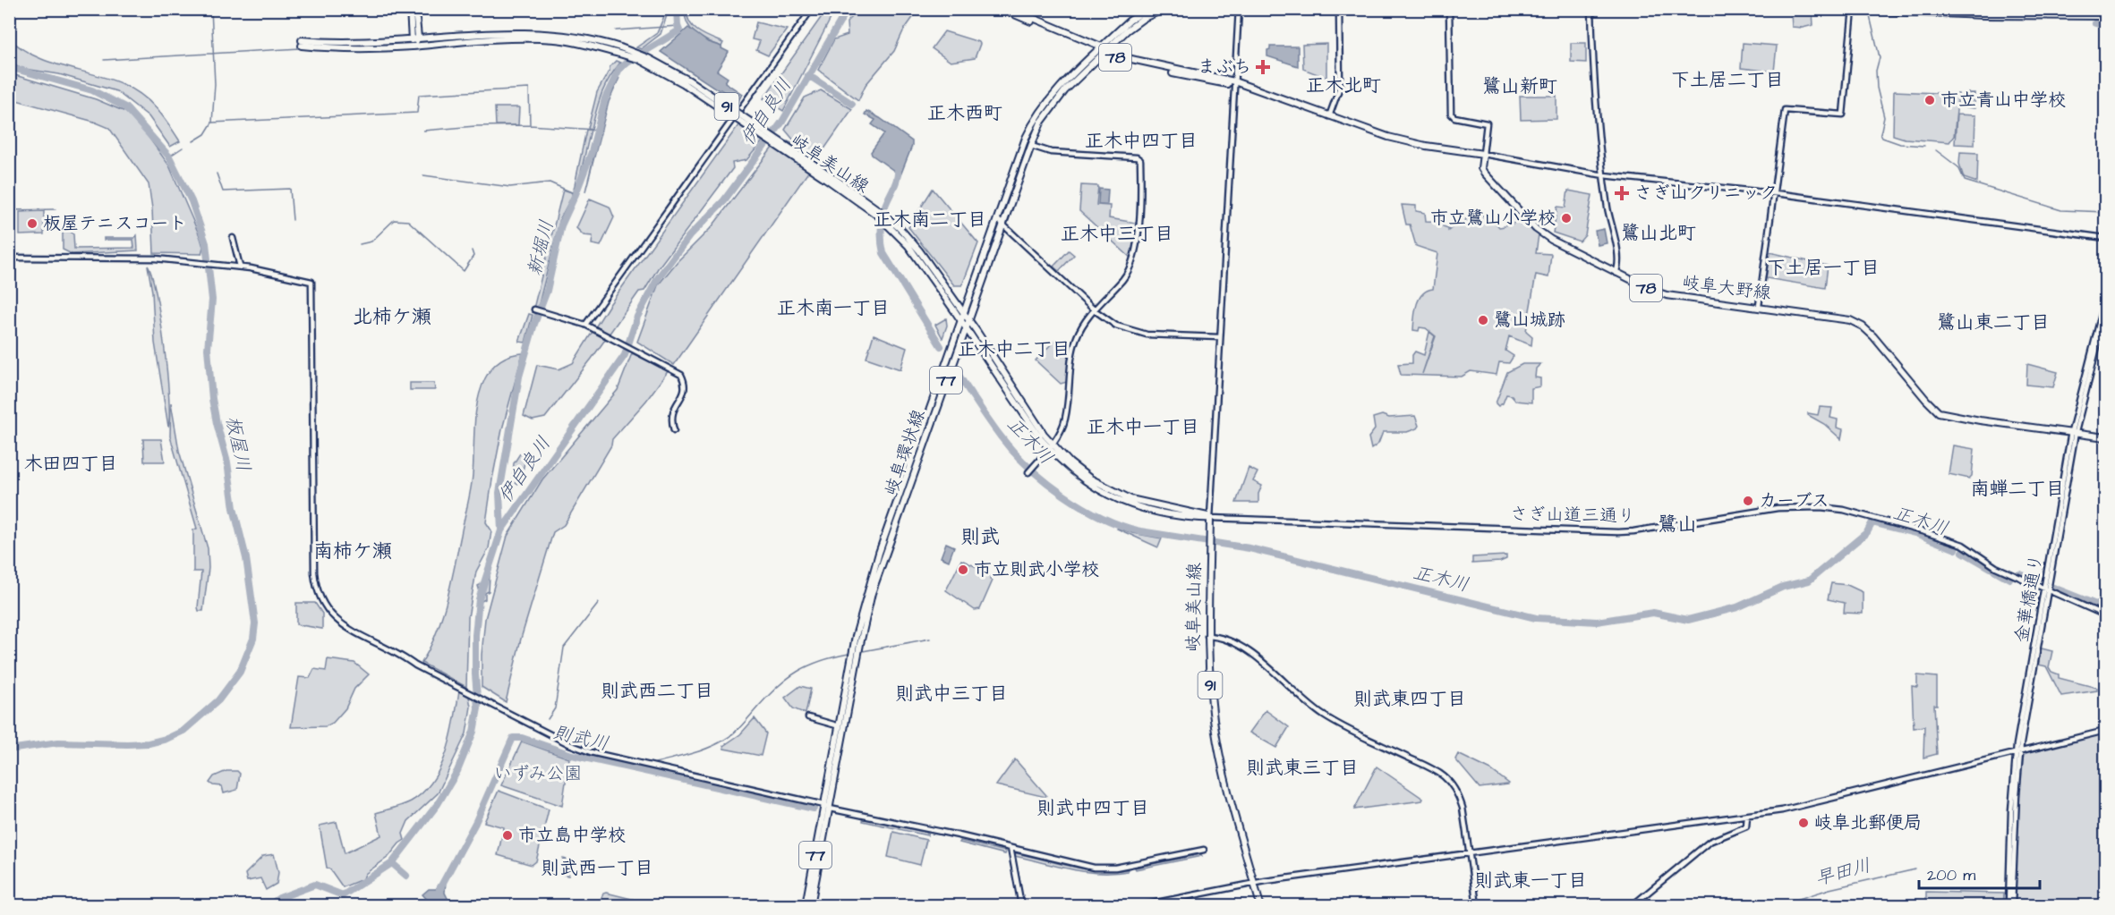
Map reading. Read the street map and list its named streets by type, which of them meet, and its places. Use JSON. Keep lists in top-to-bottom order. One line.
{"streets":{"main road":["78","91","岐阜美山線","岐阜大野線","77","岐阜環状線"],"street":["さぎ山道三通り","金華橋通り"]},"crossings":[["78","岐阜大野線"],["78","岐阜環状線"],["78","金華橋通り"],["91","岐阜美山線"],["岐阜美山線","岐阜環状線"],["岐阜美山線","さぎ山道三通り"],["岐阜大野線","金華橋通り"],["さぎ山道三通り","金華橋通り"]],"districts":["下土居二丁目","正木北町","鷺山新町","正木西町","正木中四丁目","正木南二丁目","鷺山北町","正木中三丁目","下土居一丁目","正木南一丁目","北柿ケ瀬","鷺山東二丁目","正木中二丁目","正木中一丁目","木田四丁目","南蝉二丁目","鷺山","則武","南柿ケ瀬","則武西二丁目","則武中三丁目","則武東四丁目","則武東三丁目","則武中四丁目","則武西一丁目","則武東一丁目"],"water":["伊自良川","新堀川","正木川","板屋川","則武川","早田川"],"parks":["いずみ公園"],"places":{"health":["まぶち","さぎ山クリニック"],"other":["市立青山中学校","市立鷺山小学校","板屋テニスコート","鷺山城跡","カーブス","市立則武小学校","岐阜北郵便局","市立島中学校"]},"scale_bar":"200 m"}
